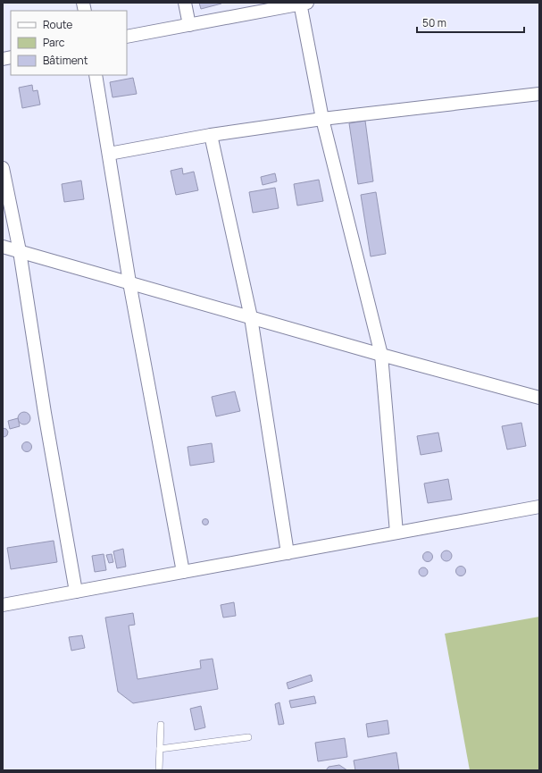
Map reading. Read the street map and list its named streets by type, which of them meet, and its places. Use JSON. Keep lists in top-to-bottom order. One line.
{"legend":["Route","Parc","Bâtiment"],"scale_bar":"50 m"}
